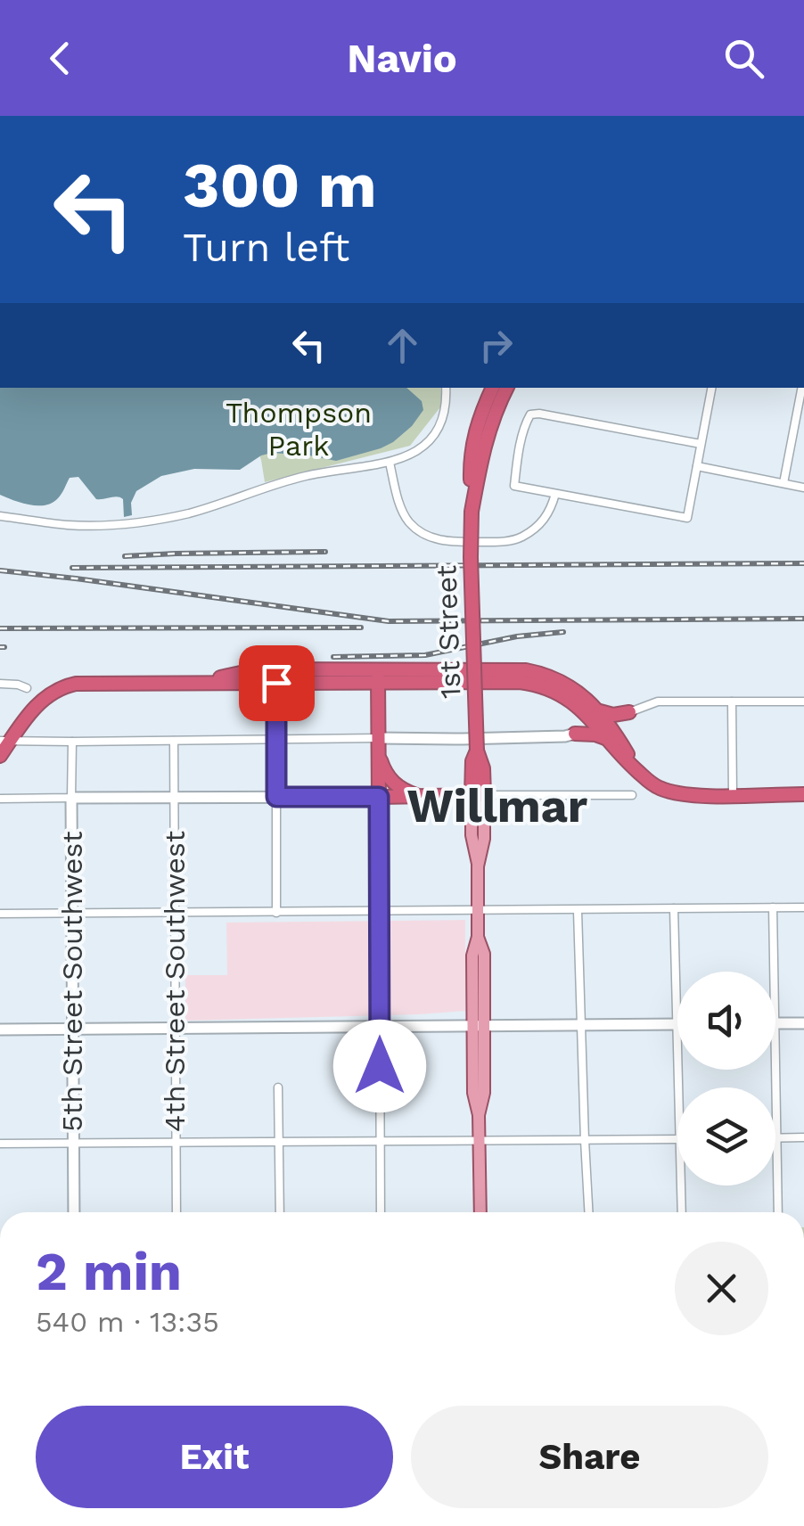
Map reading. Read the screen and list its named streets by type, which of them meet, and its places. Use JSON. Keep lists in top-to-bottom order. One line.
{"streets":{"highway":["1st Street"],"street":["5th Street Southwest","4th Street Southwest"]},"districts":["Willmar"],"parks":["Thompson Park"],"page":{"header":"Navio","turn":["300 m","Turn left"],"heading":["2 min","540 m · 13:35"],"buttons":["Exit","Share"]}}
